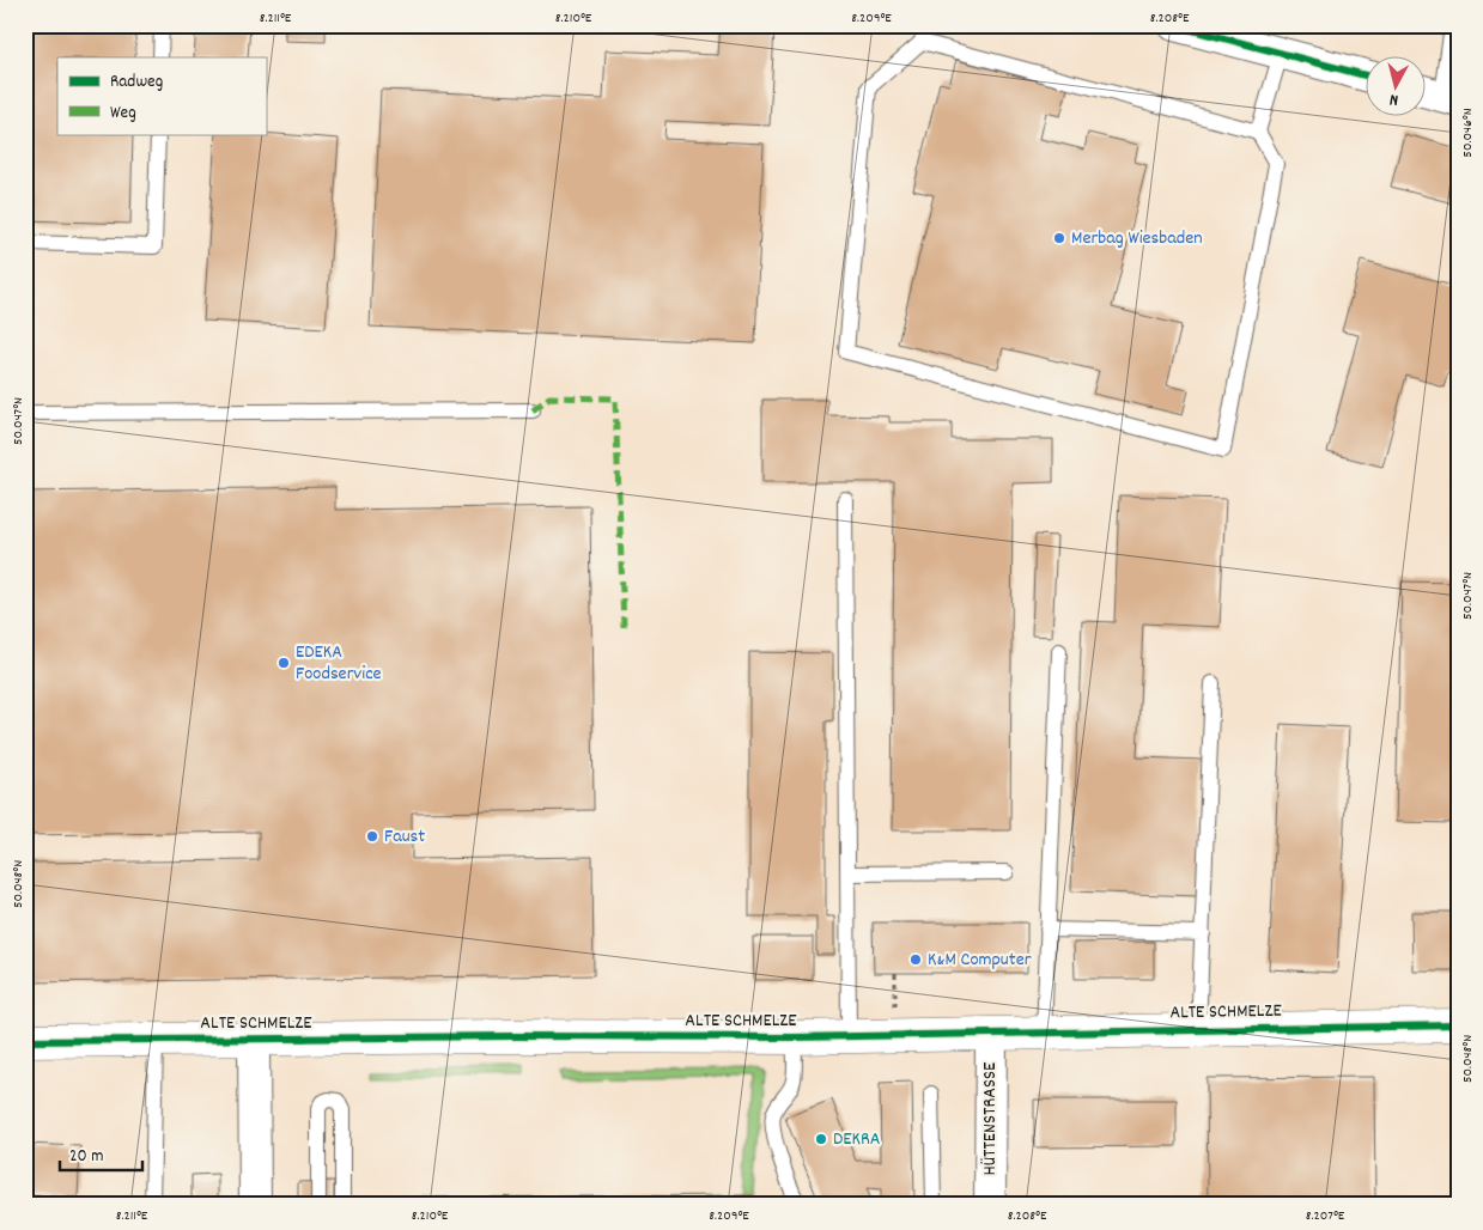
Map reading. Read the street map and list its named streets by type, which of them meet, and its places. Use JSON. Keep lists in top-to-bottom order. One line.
{"streets":{"street":["ALTE SCHMELZE","HÜTTENSTRASSE"]},"crossings":[["ALTE SCHMELZE","HÜTTENSTRASSE"]],"places":["Merbag Wiesbaden","EDEKA Foodservice","Faust","K&M Computer","DEKRA"],"legend":["Radweg","Weg"],"scale_bar":"20 m","north":"bottom","coordinates":["8.211°E","8.210°E","8.209°E","8.208°E","50.046°N","50.047°N","50.048°N","8.207°E"]}
